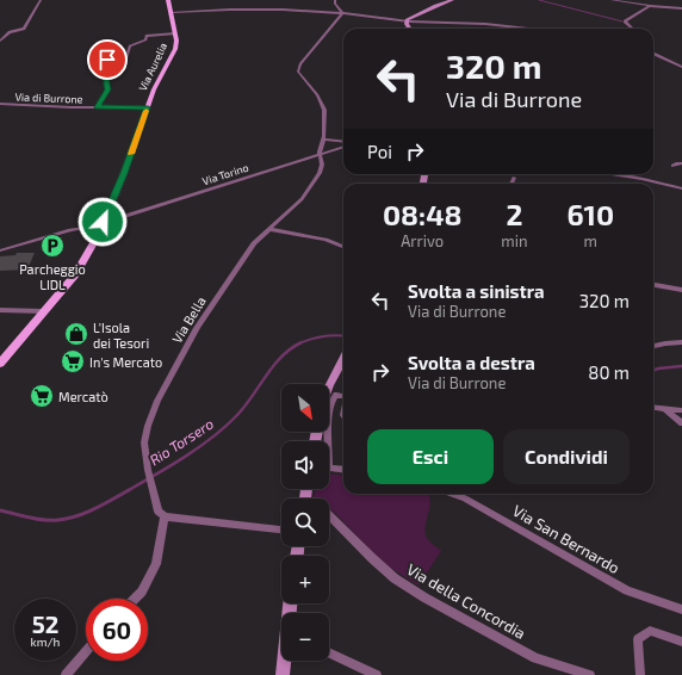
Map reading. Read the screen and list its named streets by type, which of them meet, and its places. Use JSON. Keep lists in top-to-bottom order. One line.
{"streets":{"main road":["Via Aurelia"],"street":["Via di Burrone","Via Torino","Via Bella","Via San Bernardo","Via della Concordia"]},"crossings":[["Via Aurelia","Via di Burrone"],["Via Aurelia","Via Torino"],["Via Torino","Via Bella"]],"water":["Rio Torsero"],"places":{"parking":["Parcheggio LIDL"],"shop":["L'Isola dei Tesori"],"supermarket":["In's Mercato","Mercatò"]},"north":"bottom right","page":{"turn":["320 m","Via di Burrone"],"then":"Poi","eta":["08:48","Arrivo","2","min","610","m"],"list":[{"name":"Svolta a sinistra","note":"Via di Burrone","value":"320 m"},{"name":"Svolta a destra","note":"Via di Burrone","value":"80 m"}],"map_buttons":["+","−"],"buttons":["Esci","Condividi"],"speed":"52 km/h","limit":"60"}}
